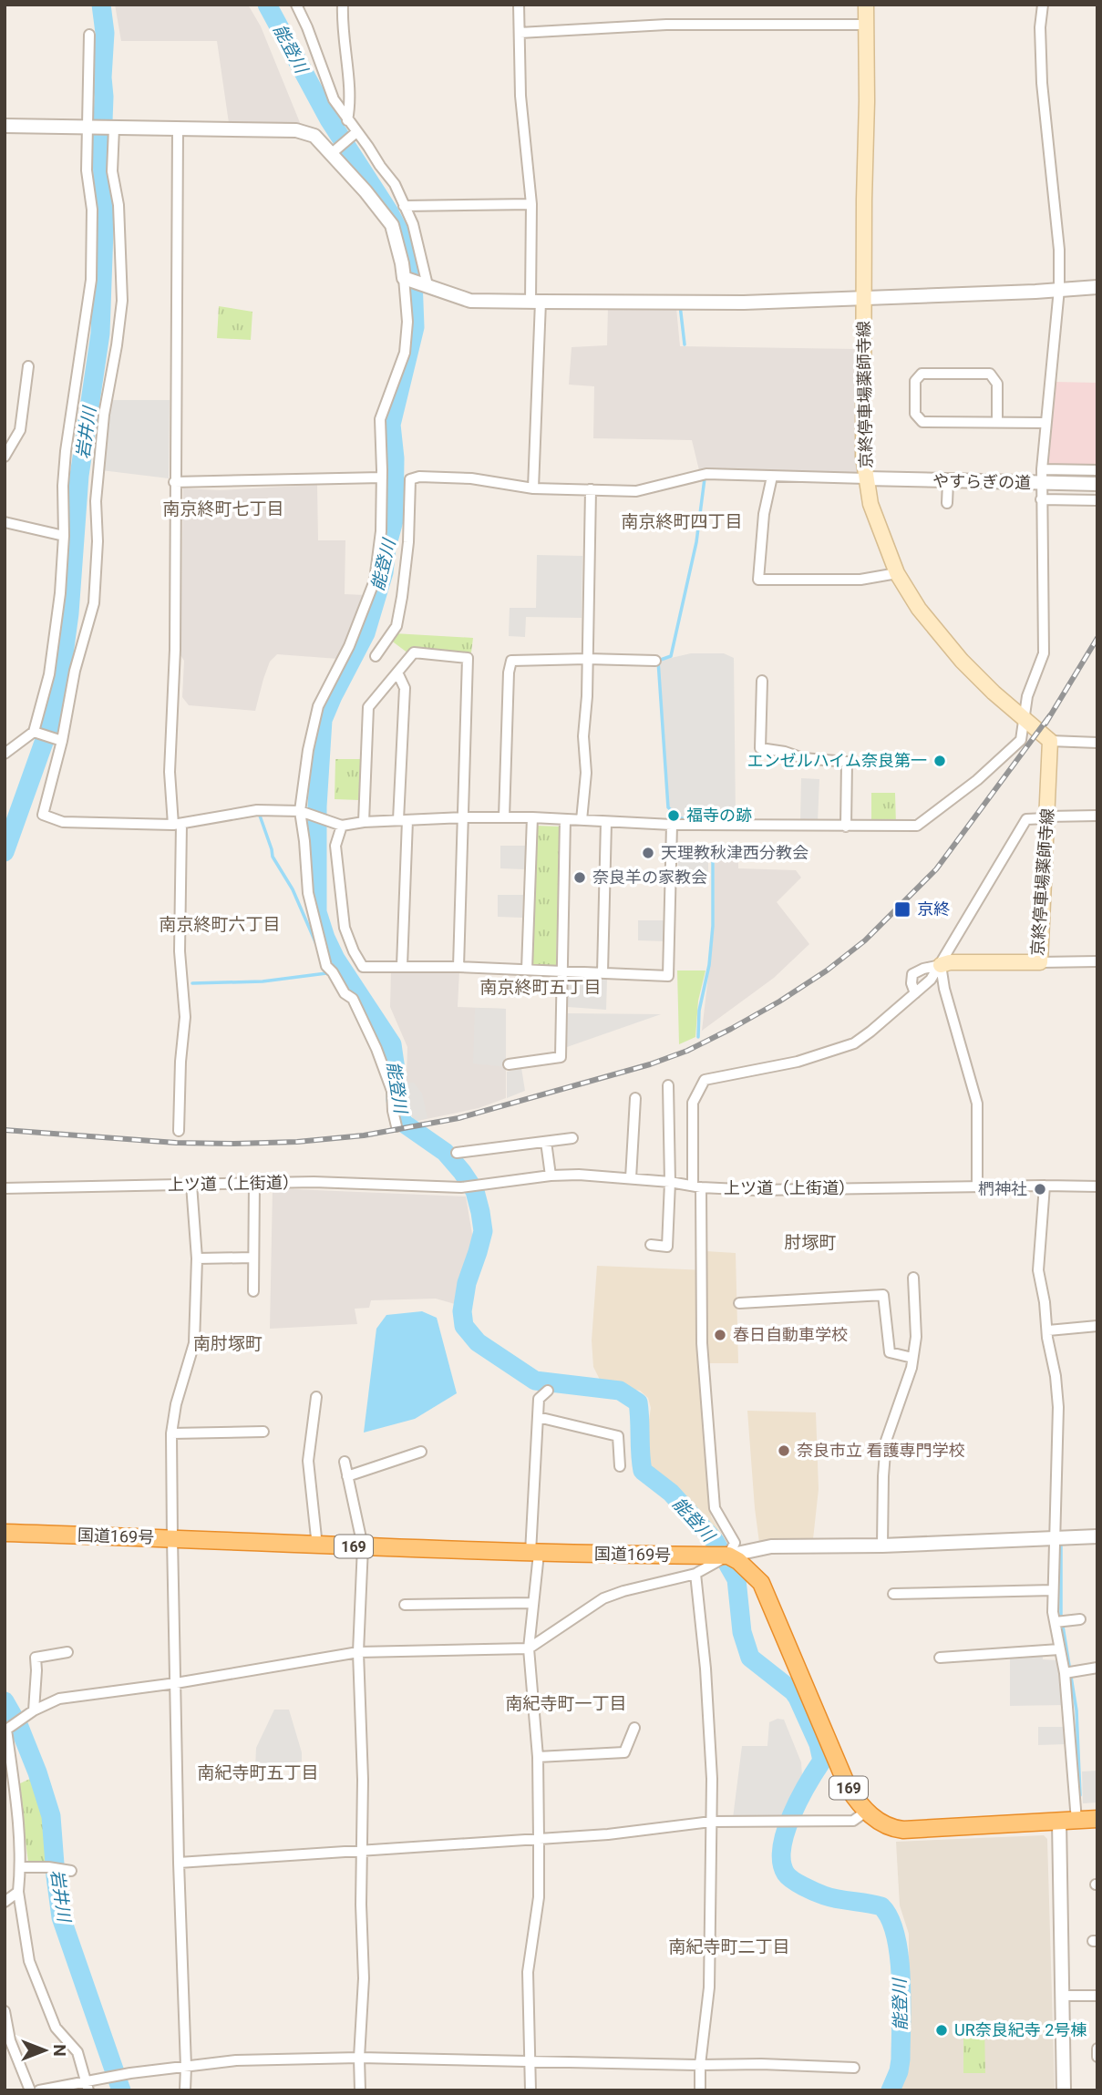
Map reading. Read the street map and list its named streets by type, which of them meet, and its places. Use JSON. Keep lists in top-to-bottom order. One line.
{"streets":{"highway":["国道169号","169"],"main road":["京終停車場薬師寺線"],"street":["やすらぎの道","上ツ道（上街道）"]},"crossings":[["京終停車場薬師寺線","やすらぎの道"],["国道169号","169"]],"districts":["南京終町七丁目","南京終町四丁目","南京終町六丁目","南京終町五丁目","肘塚町","南肘塚町","南紀寺町一丁目","南紀寺町五丁目","南紀寺町二丁目"],"water":["能登川","岩井川"],"places":{"other":["エンゼルハイム奈良第一","福寺の跡","天理教秋津西分教会","奈良羊の家教会","椚神社","春日自動車学校","奈良市立 看護専門学校","UR奈良紀寺 2号棟"],"transit":["京終"]},"north":"right"}
